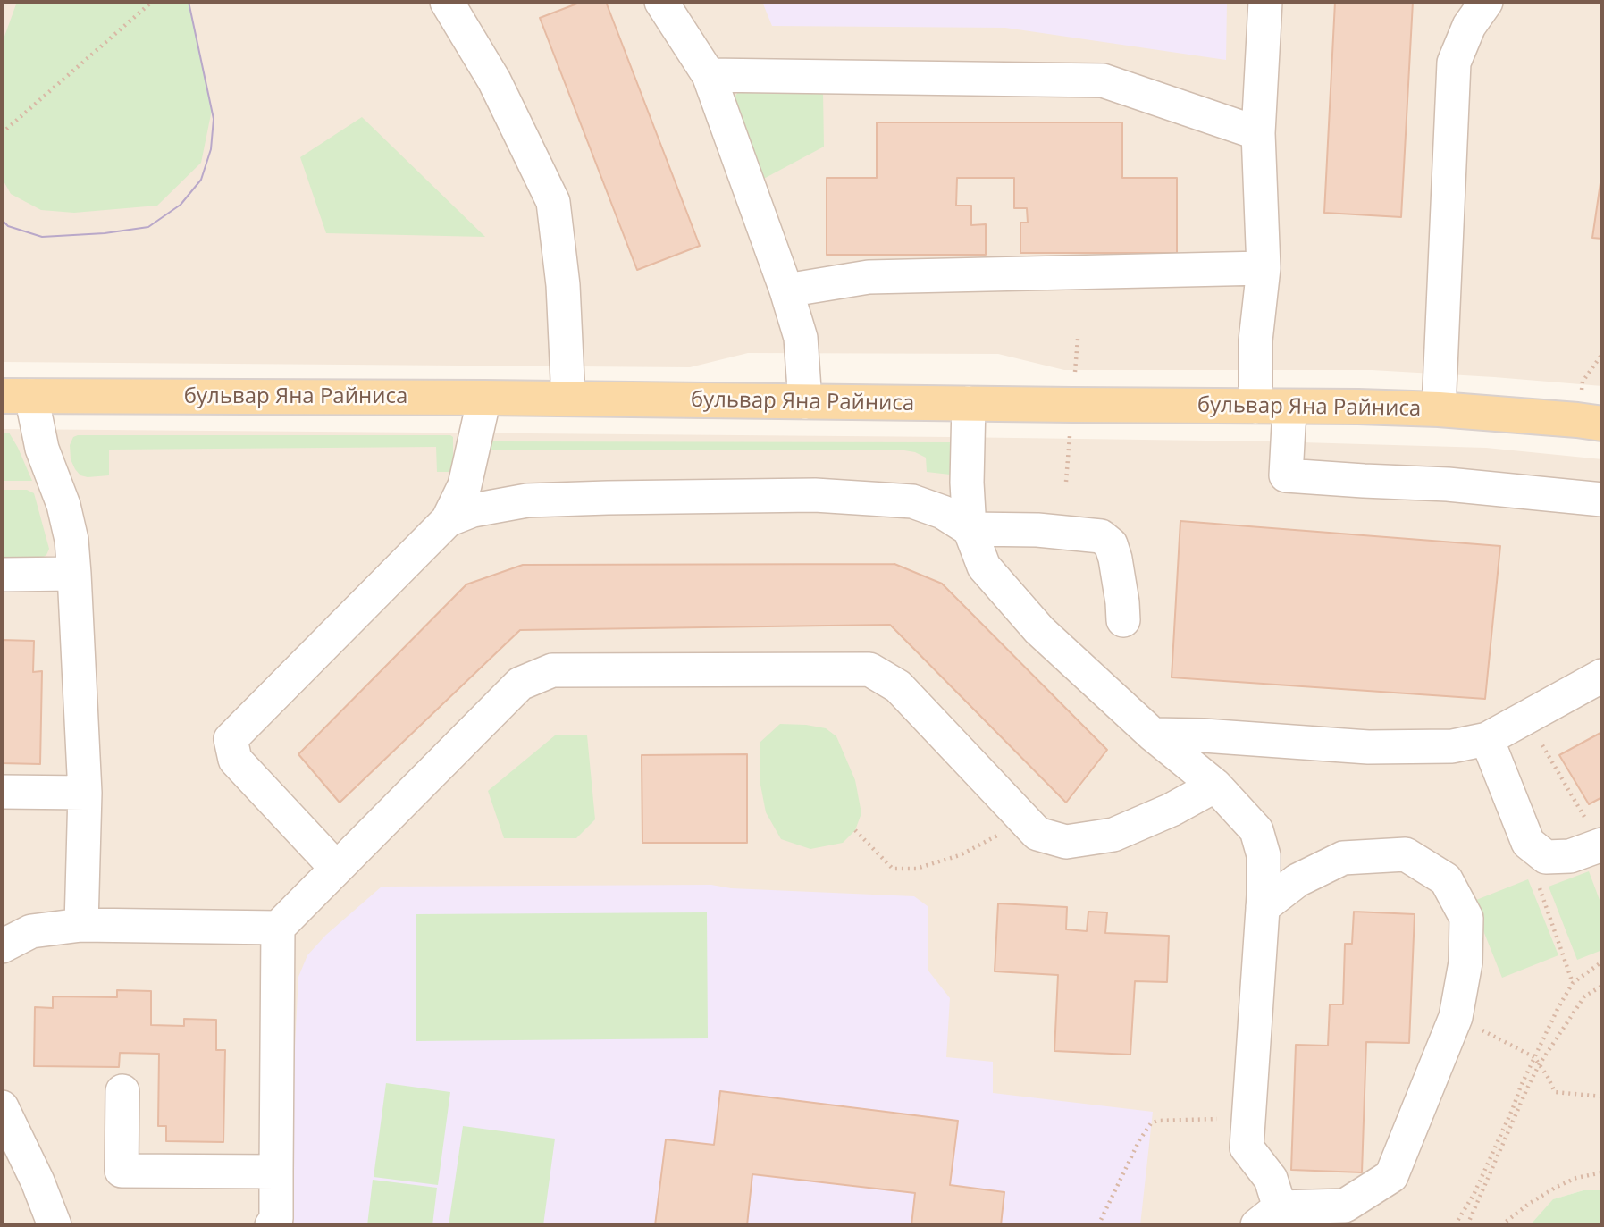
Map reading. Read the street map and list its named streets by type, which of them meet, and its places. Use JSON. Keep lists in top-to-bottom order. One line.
{"streets":{"main road":["бульвар Яна Райниса"]}}
